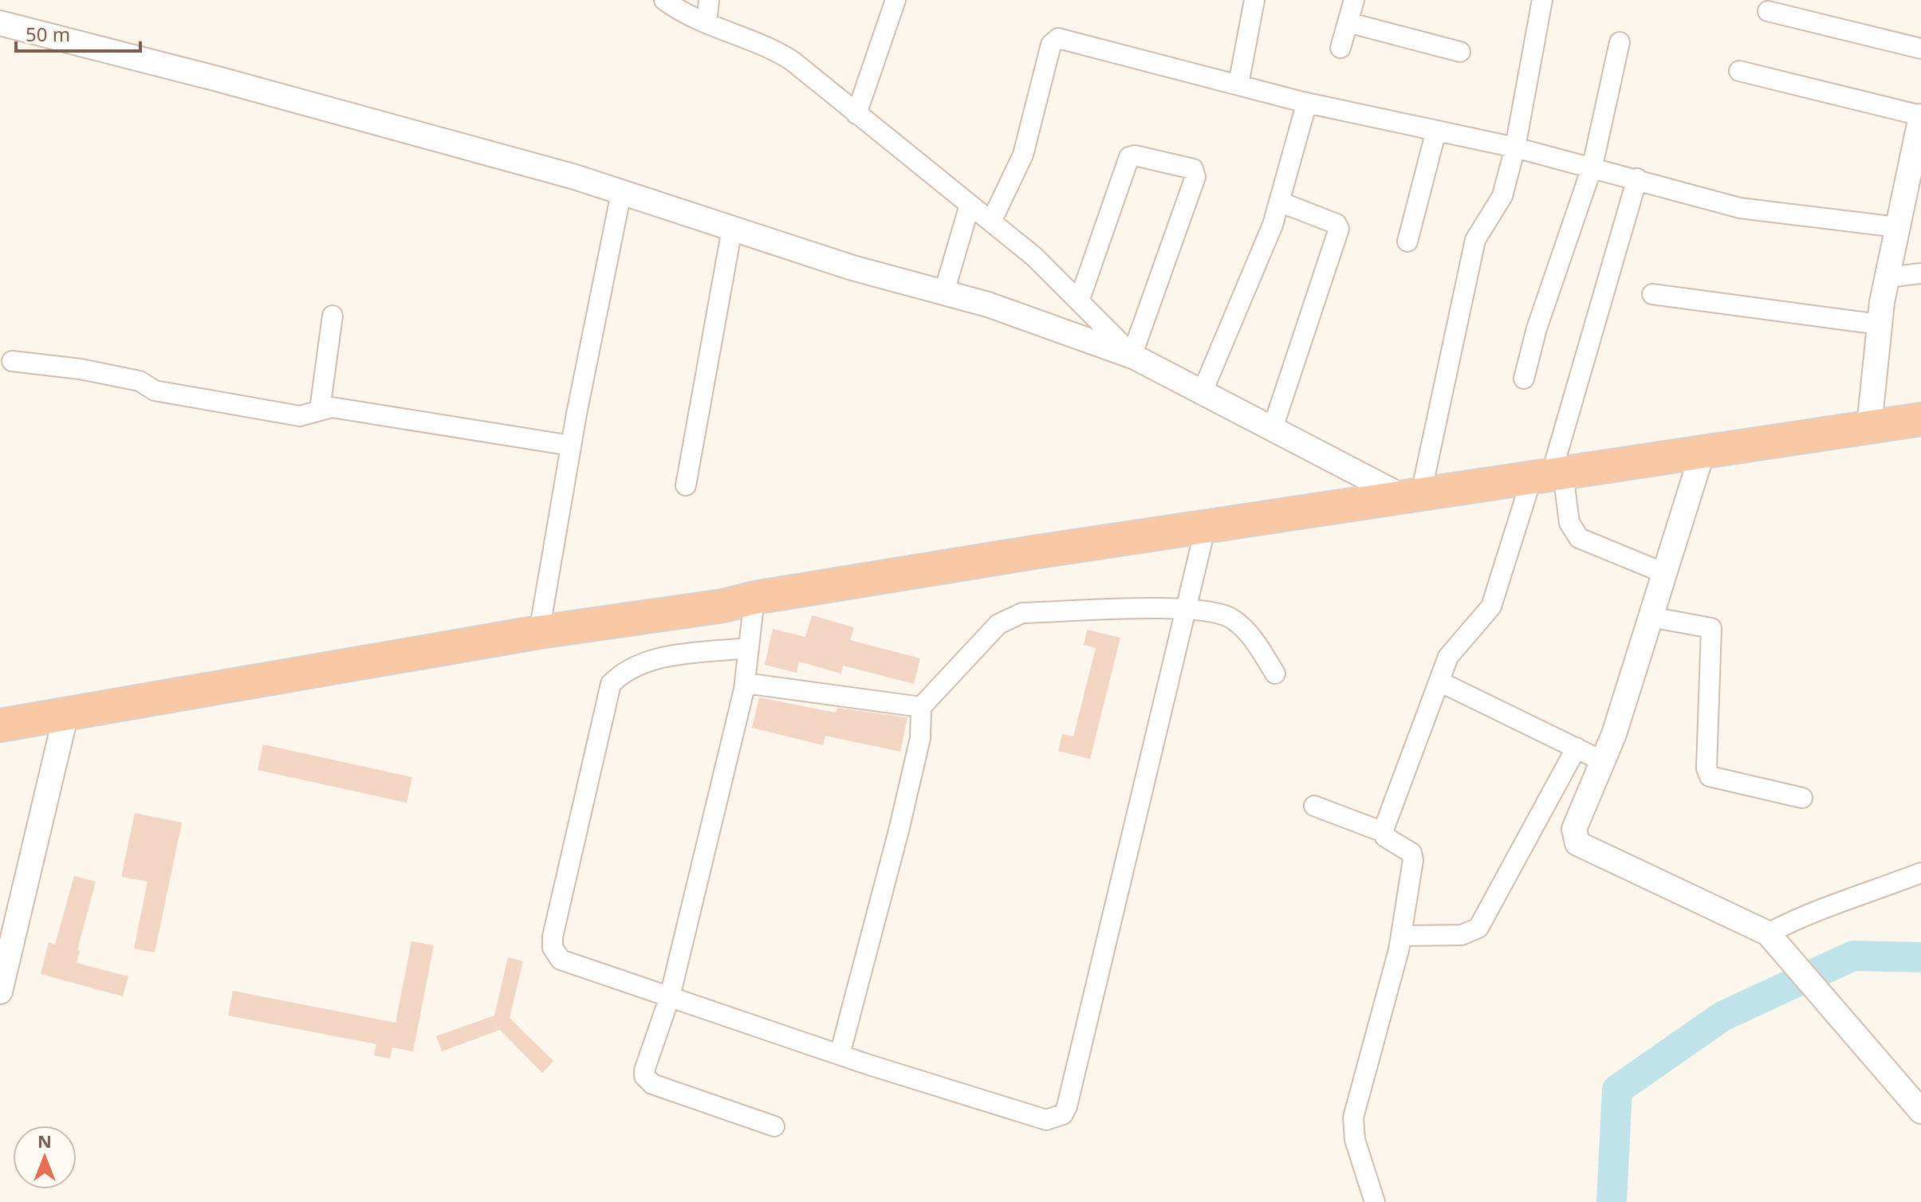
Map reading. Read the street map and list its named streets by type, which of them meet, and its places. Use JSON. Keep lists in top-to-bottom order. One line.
{"scale_bar":"50 m","north":"top"}
